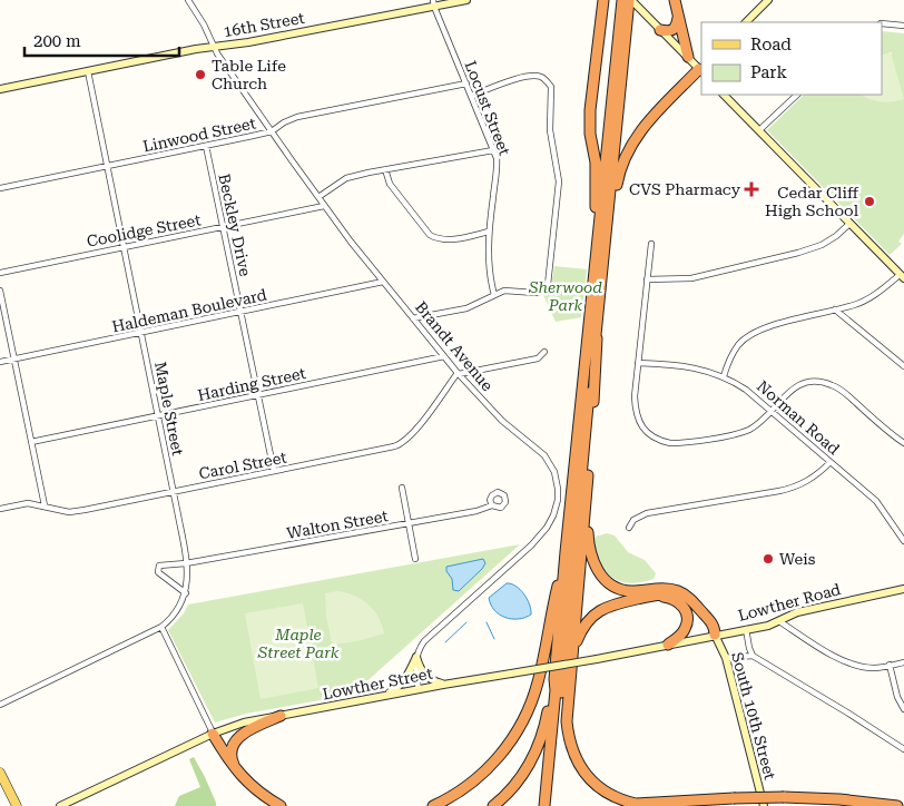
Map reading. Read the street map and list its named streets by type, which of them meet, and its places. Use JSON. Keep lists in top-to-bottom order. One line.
{"streets":{"main road":["16th Street","Lowther Road","Lowther Street","South 10th Street"],"street":["Locust Street","Linwood Street","Beckley Drive","Coolidge Street","Haldeman Boulevard","Brandt Avenue","Harding Street","Maple Street","Norman Road","Carol Street","Walton Street"]},"crossings":[["16th Street","Locust Street"],["16th Street","Brandt Avenue"],["16th Street","Maple Street"],["Locust Street","Linwood Street"],["Linwood Street","Beckley Drive"],["Linwood Street","Brandt Avenue"],["Linwood Street","Maple Street"],["Beckley Drive","Coolidge Street"],["Beckley Drive","Haldeman Boulevard"],["Beckley Drive","Harding Street"],["Beckley Drive","Carol Street"],["Coolidge Street","Brandt Avenue"],["Coolidge Street","Maple Street"],["Haldeman Boulevard","Brandt Avenue"],["Haldeman Boulevard","Maple Street"],["Brandt Avenue","Harding Street"],["Brandt Avenue","Carol Street"],["Harding Street","Maple Street"],["Maple Street","Carol Street"],["Maple Street","Walton Street"],["Lowther Road","Lowther Street"],["Lowther Road","South 10th Street"],["Lowther Street","South 10th Street"]],"parks":["Sherwood Park","Maple Street Park"],"places":{"other":["Table Life Church","Cedar Cliff High School","Weis"],"health":["CVS Pharmacy"]},"legend":["Road","Park"],"scale_bar":"200 m"}
